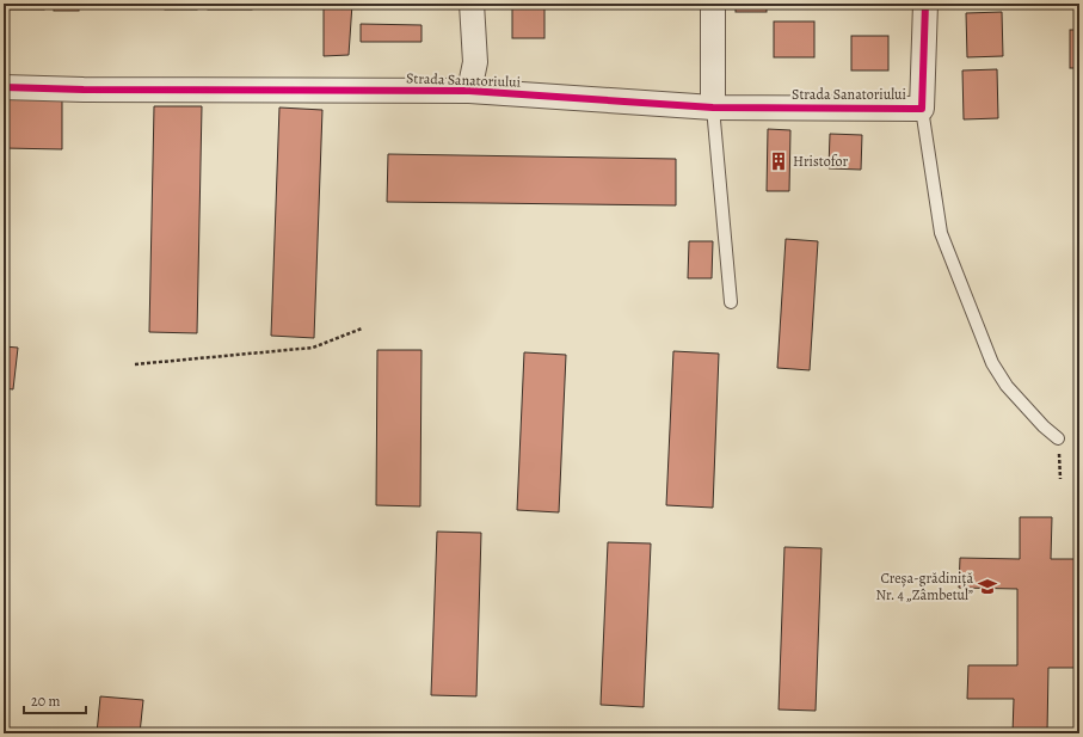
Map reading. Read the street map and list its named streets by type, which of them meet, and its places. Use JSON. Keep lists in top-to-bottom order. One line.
{"streets":{"street":["Strada Sanatoriului"]},"places":{"building":["Hristofor"],"school or university":["Creșa-grădiniță Nr. 4 „Zâmbetul”"]},"scale_bar":"20 m"}
